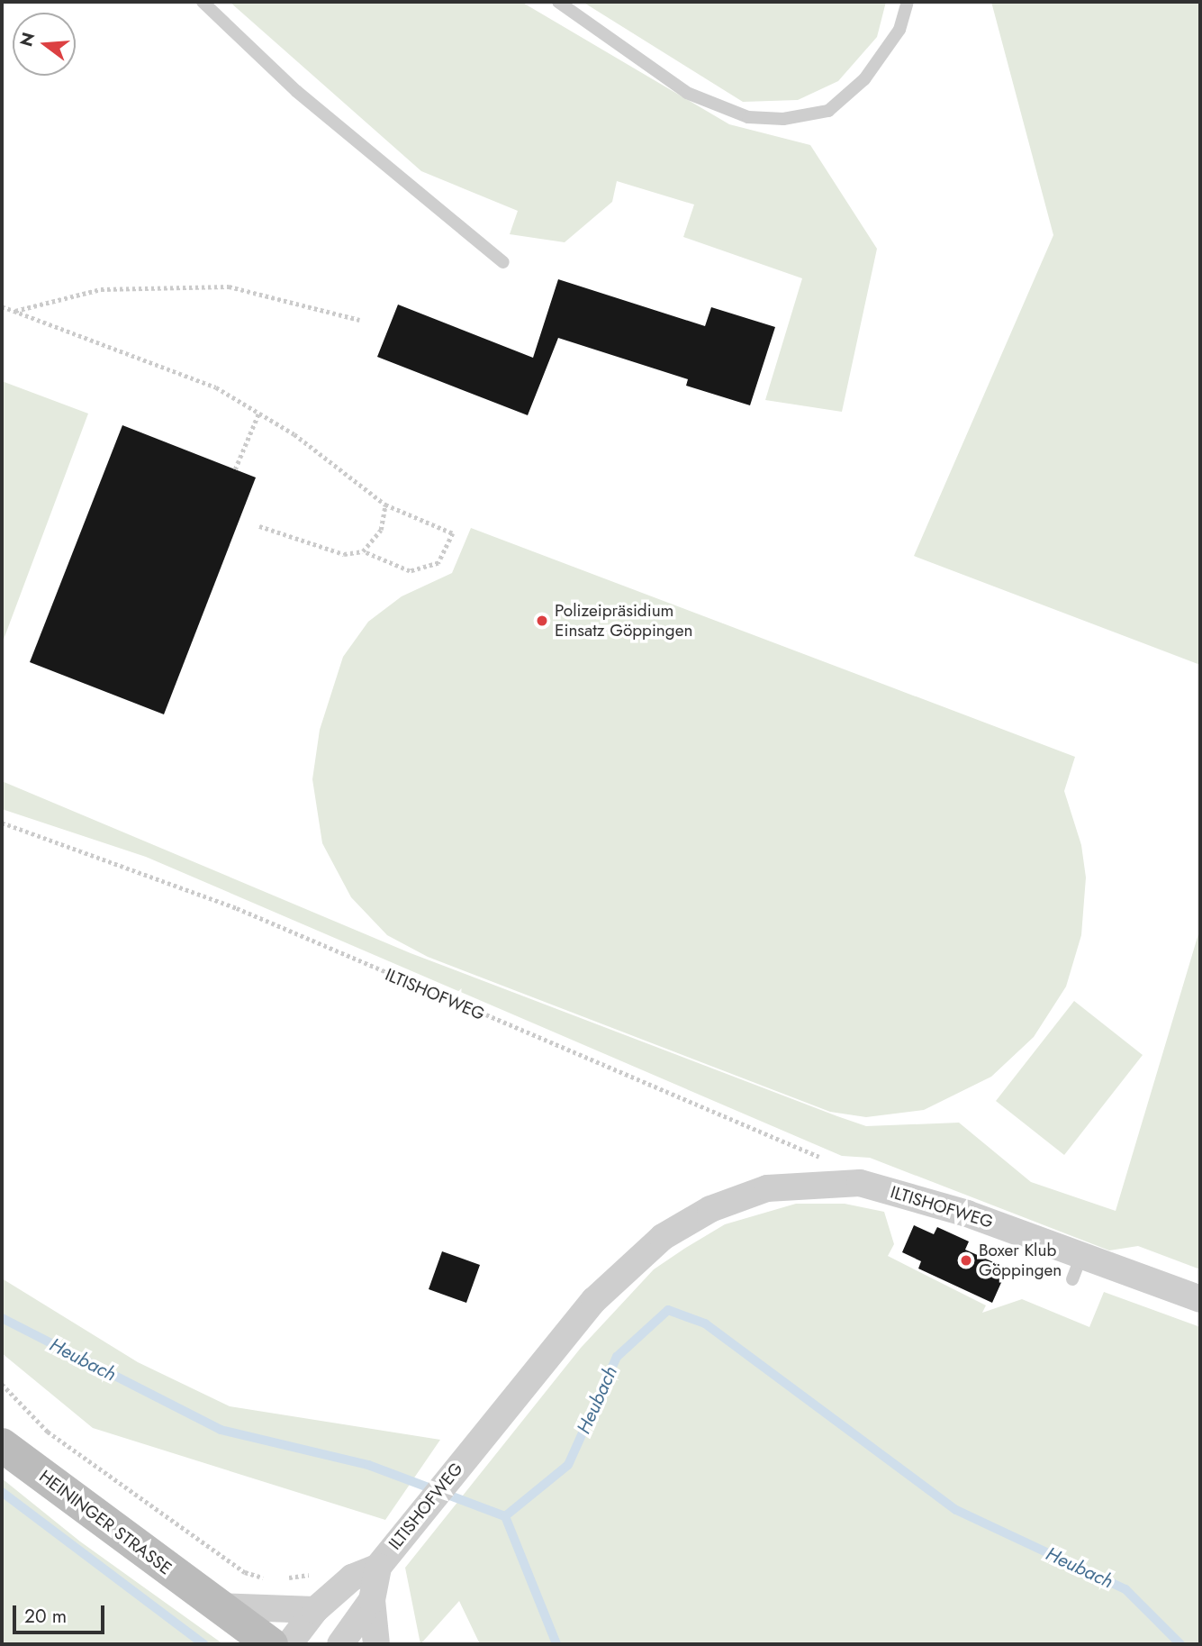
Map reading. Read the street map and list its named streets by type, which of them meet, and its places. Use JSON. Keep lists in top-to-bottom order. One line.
{"streets":{"main road":["HEININGER STRASSE"],"street":["ILTISHOFWEG"]},"water":["Heubach"],"places":["Polizeipräsidium Einsatz Göppingen","Boxer Klub Göppingen"],"scale_bar":"20 m","north":"left"}
